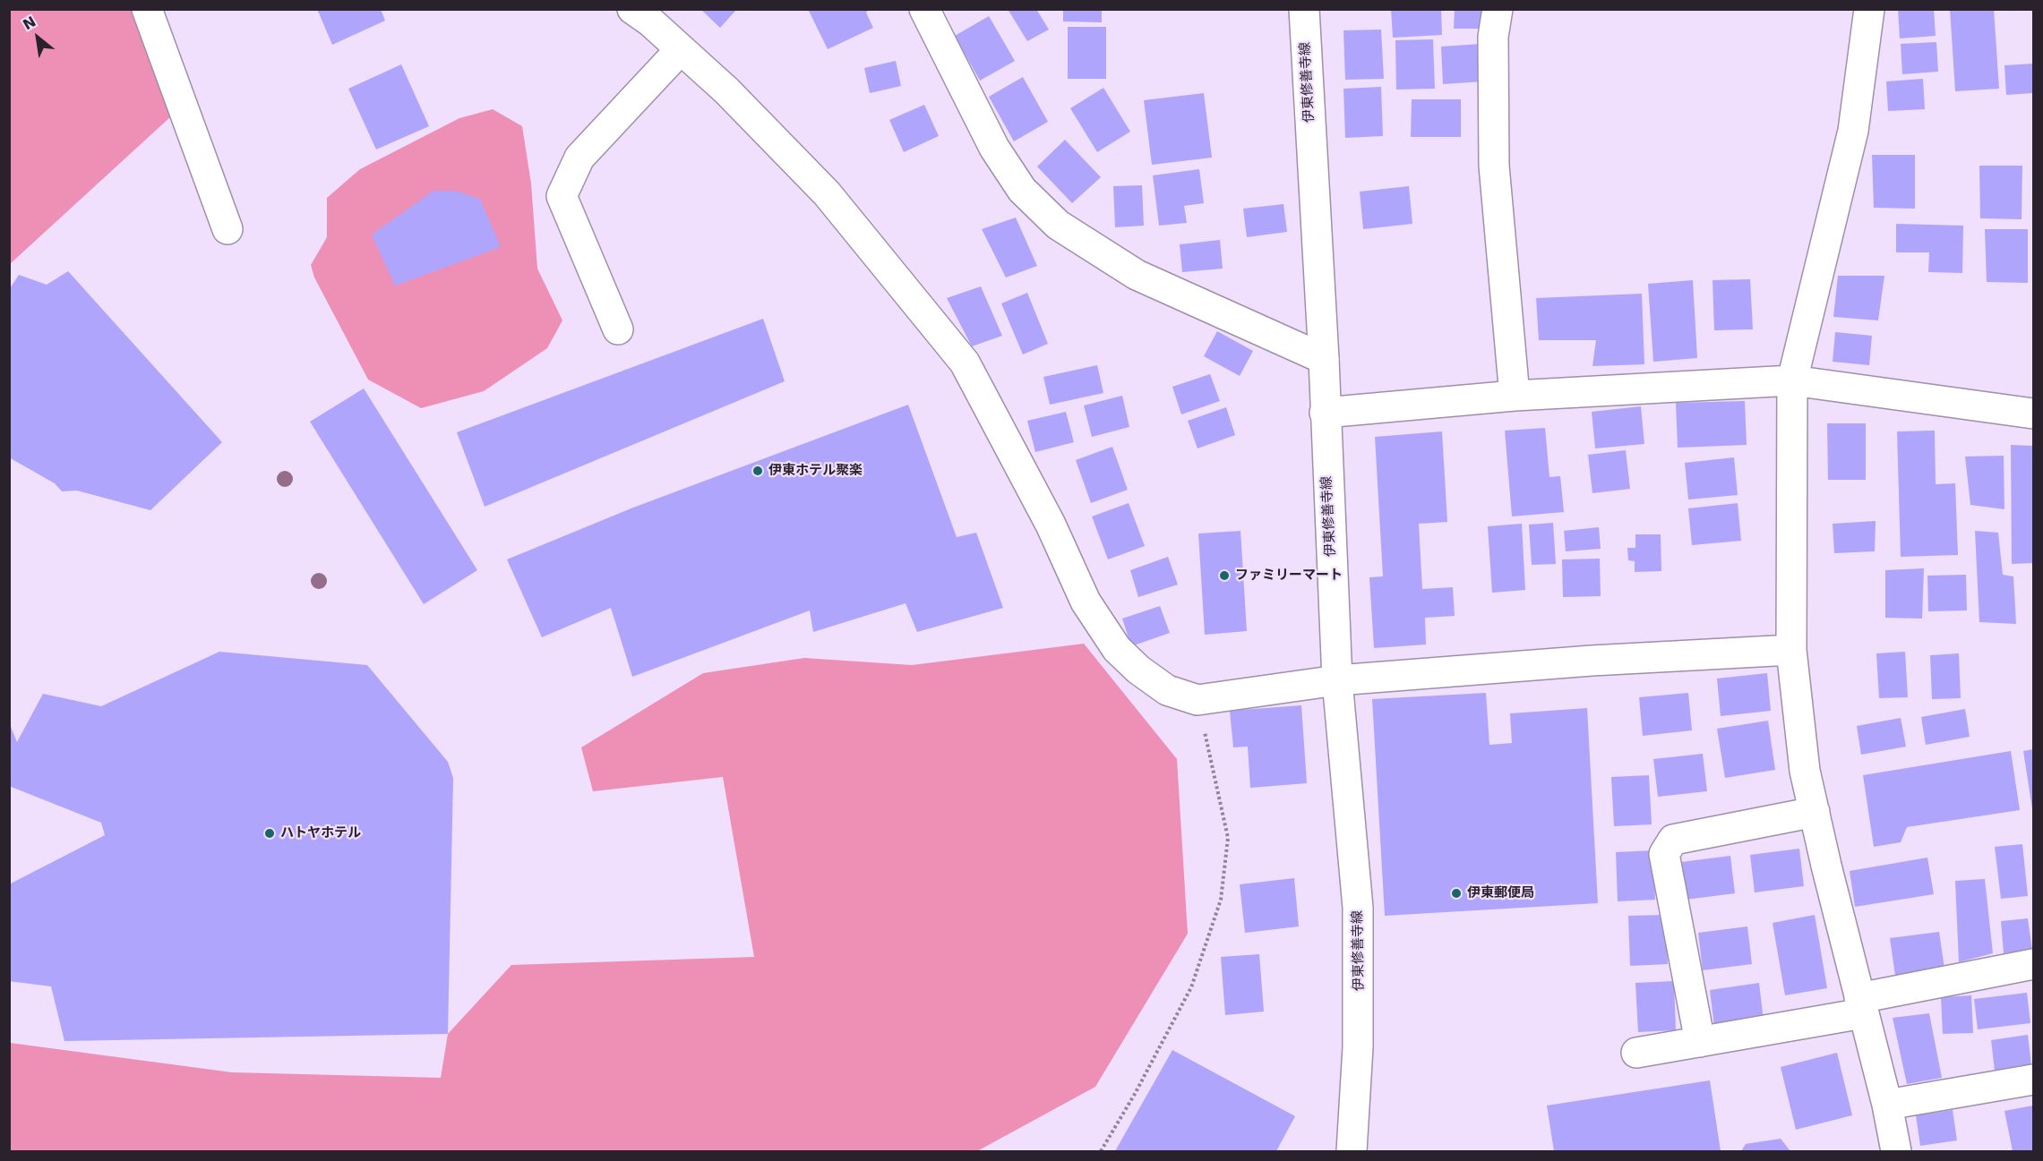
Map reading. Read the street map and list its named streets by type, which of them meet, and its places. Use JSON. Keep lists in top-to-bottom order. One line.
{"streets":{"street":["伊東修善寺線"]},"places":["伊東ホテル聚楽","ファミリーマート","ハトヤホテル","伊東郵便局"],"north":"top left"}
